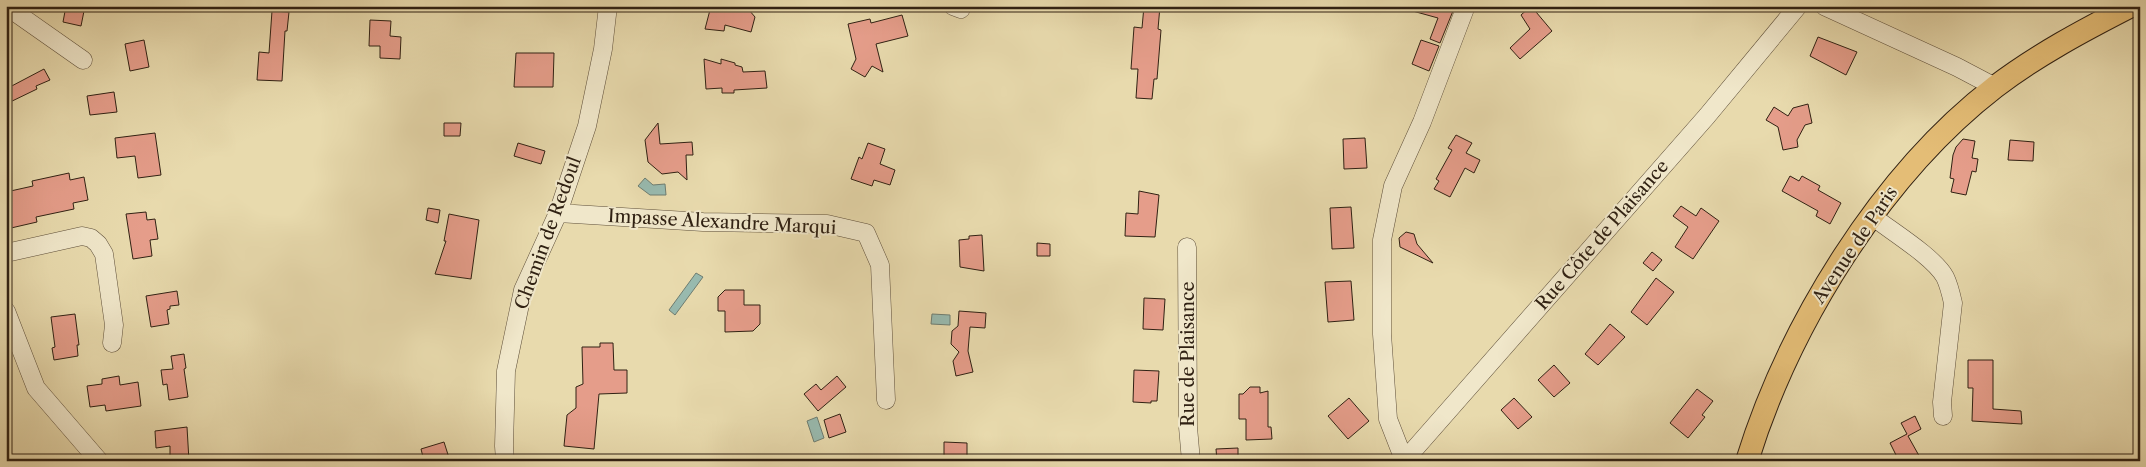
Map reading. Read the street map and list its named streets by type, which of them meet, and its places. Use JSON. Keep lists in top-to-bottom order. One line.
{"streets":{"main road":["Avenue de Paris"],"street":["Impasse Alexandre Marqui","Chemin de Redoul","Rue Côte de Plaisance","Rue de Plaisance"]},"crossings":[["Impasse Alexandre Marqui","Chemin de Redoul"]]}
